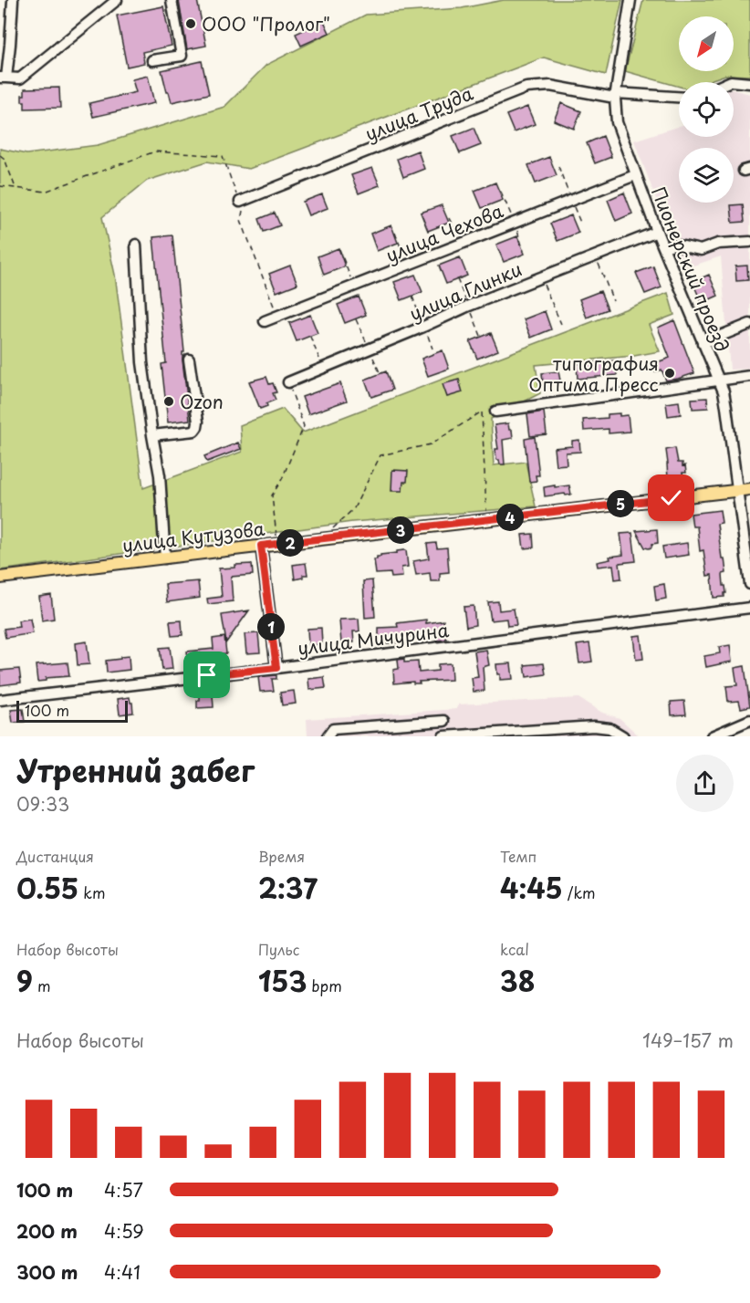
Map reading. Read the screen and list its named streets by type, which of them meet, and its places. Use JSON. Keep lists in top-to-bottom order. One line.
{"streets":{"main road":["улица Кутузова"],"street":["улица Труда","улица Чехова","Пионерский проезд","улица Глинки","улица Мичурина"]},"crossings":[["улица Труда","Пионерский проезд"],["улица Чехова","Пионерский проезд"],["Пионерский проезд","улица Глинки"],["Пионерский проезд","улица Кутузова"]],"places":["ООО \"Пролог\"","типография Оптима Пресс","Ozon"],"scale_bar":"100 m","north":"bottom left","page":{"pins":["5","4","3","2","1"],"scale":"100 m","heading":["Утренний забег","09:33"],"stats":[["Дистанция","0.55 km"],["Время","2:37"],["Темп","4:45 /km"],["Набор высоты","9 m"],["Пульс","153 bpm"],["kcal","38"]],"chart":["Набор высоты","149–157 m"],"list":[{"name":"100 m","note":"4:57"},{"name":"200 m","note":"4:59"},{"name":"300 m","note":"4:41"}]}}
